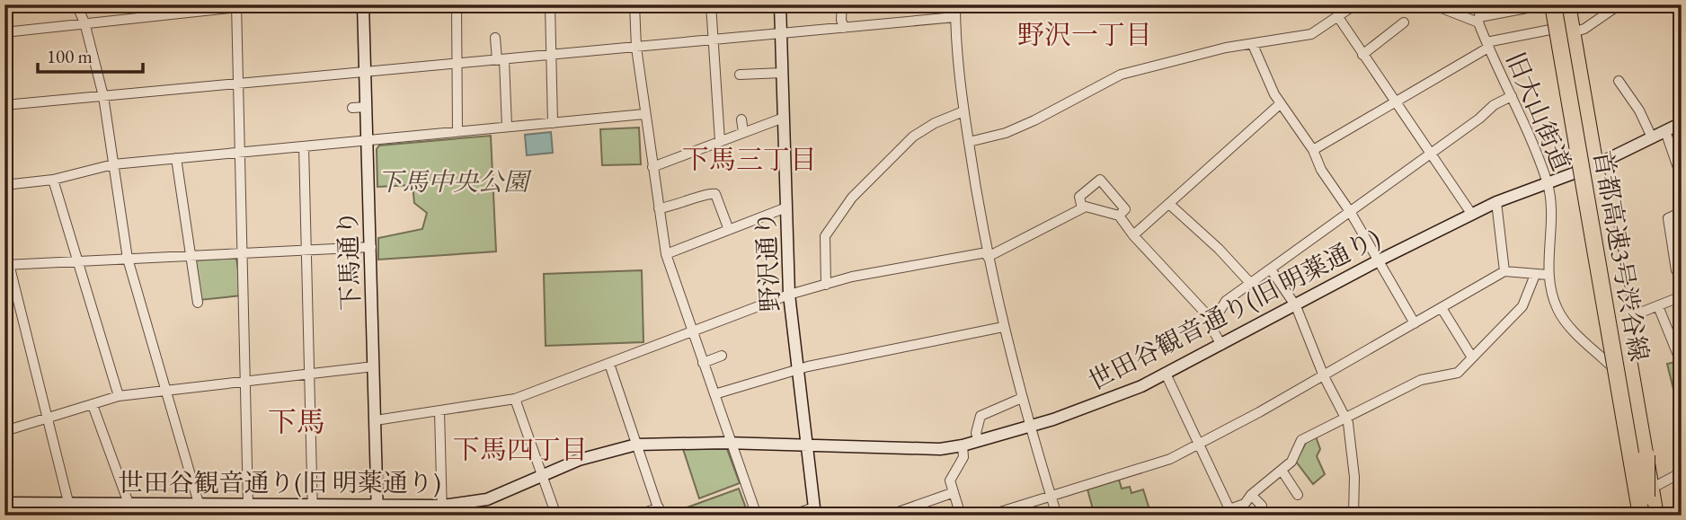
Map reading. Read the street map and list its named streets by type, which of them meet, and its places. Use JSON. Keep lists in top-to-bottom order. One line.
{"streets":{"highway":["首都高速3号渋谷線"],"street":["旧大山街道","下馬通り","野沢通り","世田谷観音通り(旧 明薬通り)"]},"crossings":[["旧大山街道","世田谷観音通り(旧 明薬通り)"],["下馬通り","世田谷観音通り(旧 明薬通り)"],["野沢通り","世田谷観音通り(旧 明薬通り)"]],"districts":["野沢一丁目","下馬三丁目","下馬","下馬四丁目"],"parks":["下馬中央公園"],"scale_bar":"100 m"}
